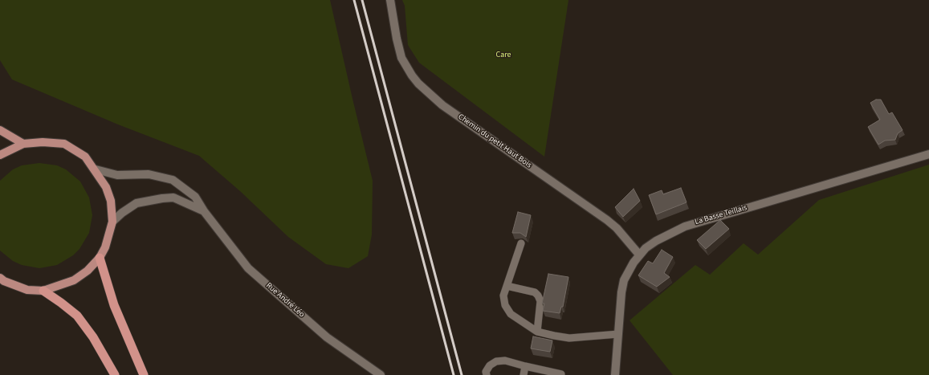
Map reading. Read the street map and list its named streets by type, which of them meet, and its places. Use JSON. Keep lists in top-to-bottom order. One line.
{"streets":{"street":["Chemin du petit Haut Bois","La Basse Teillais","Rue André Léo"]},"crossings":[["Chemin du petit Haut Bois","La Basse Teillais"]],"parks":["Care"]}
